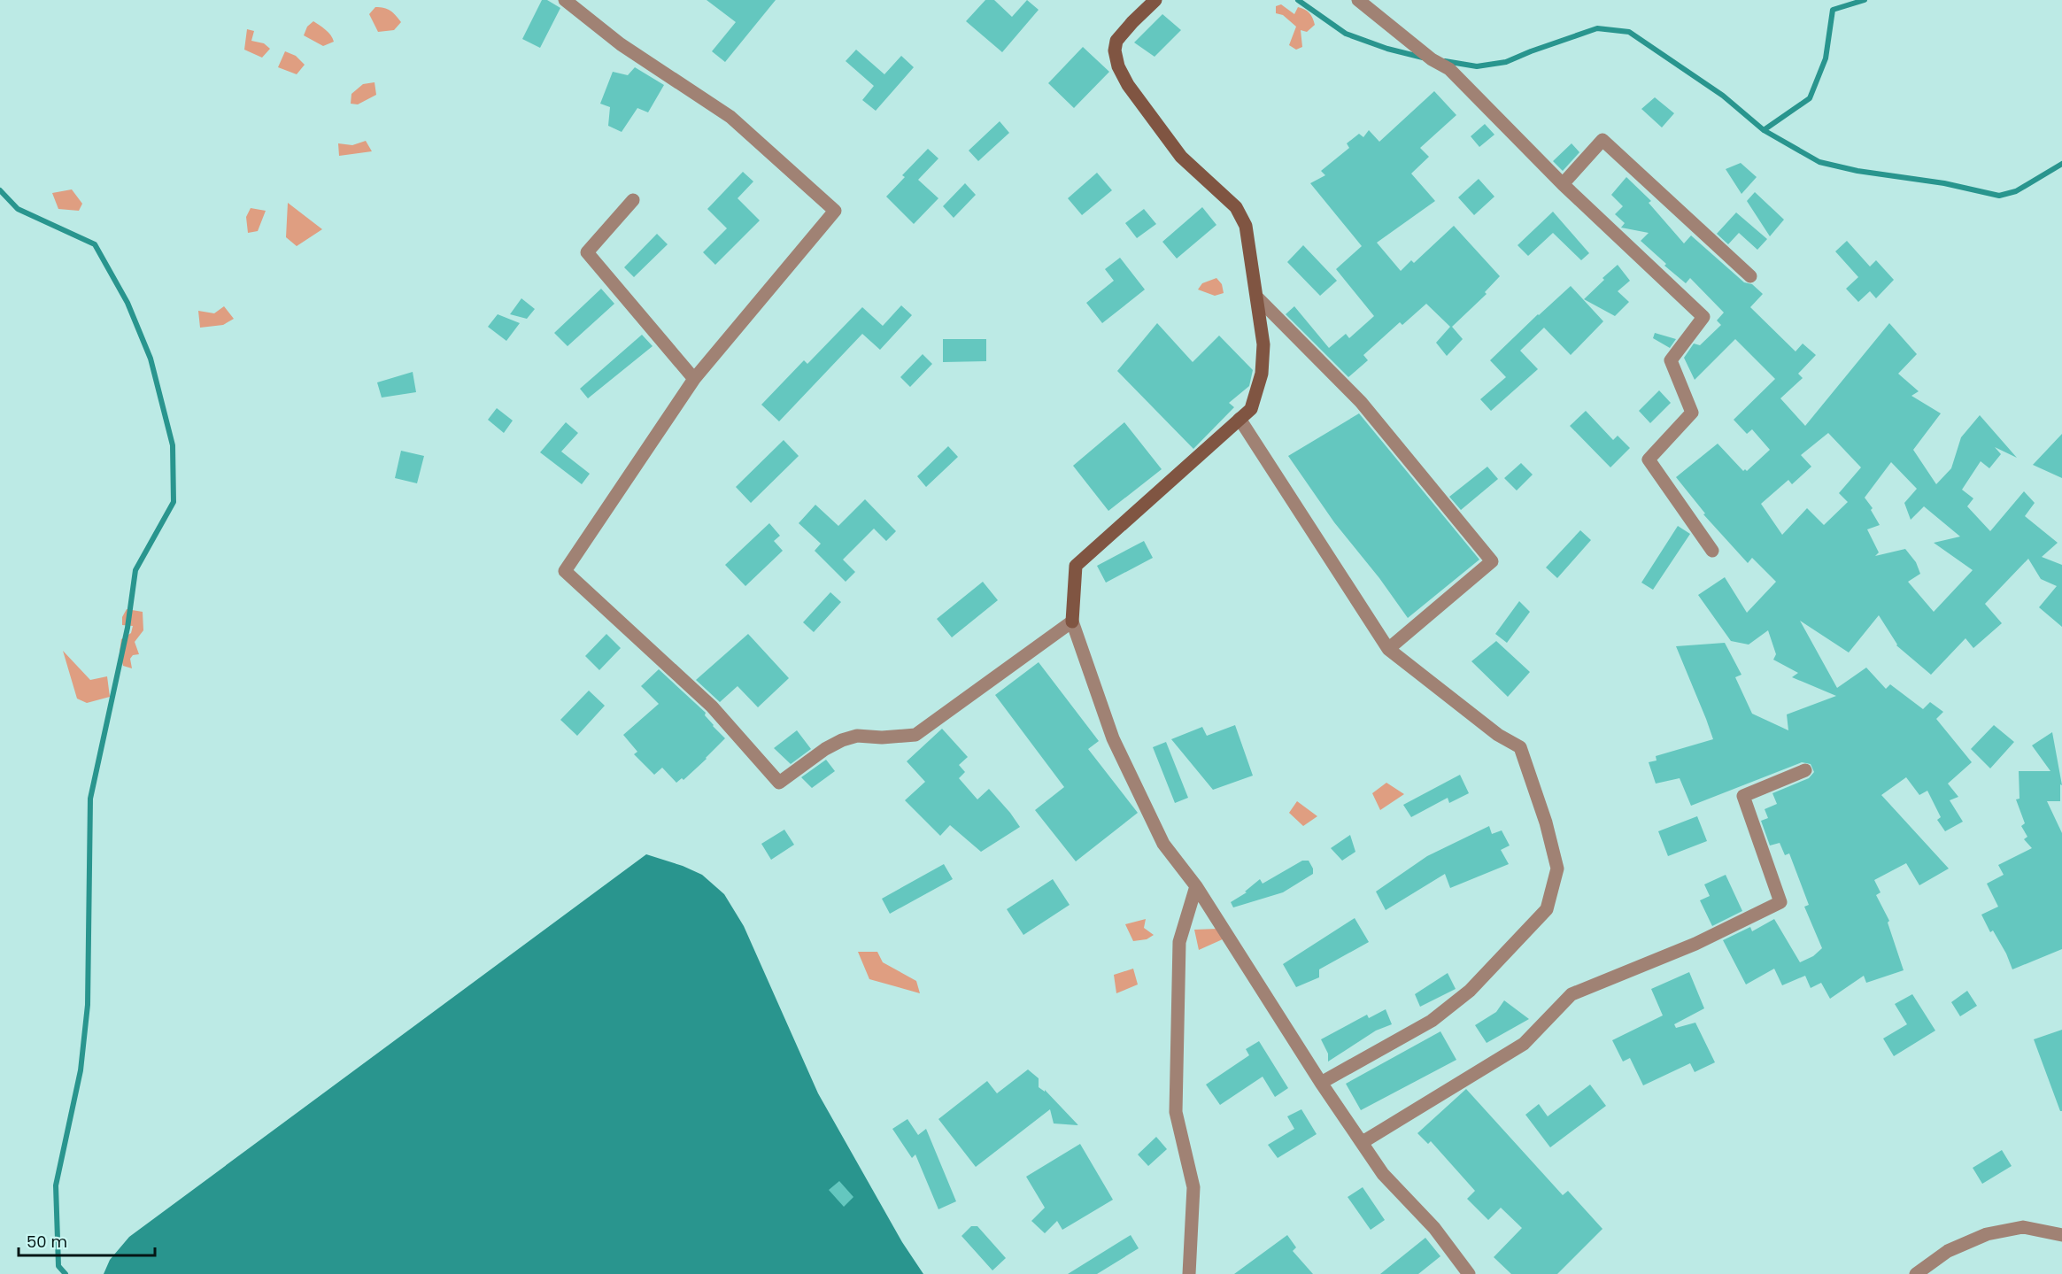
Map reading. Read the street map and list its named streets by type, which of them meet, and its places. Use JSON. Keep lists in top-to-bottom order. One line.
{"scale_bar":"50 m"}
